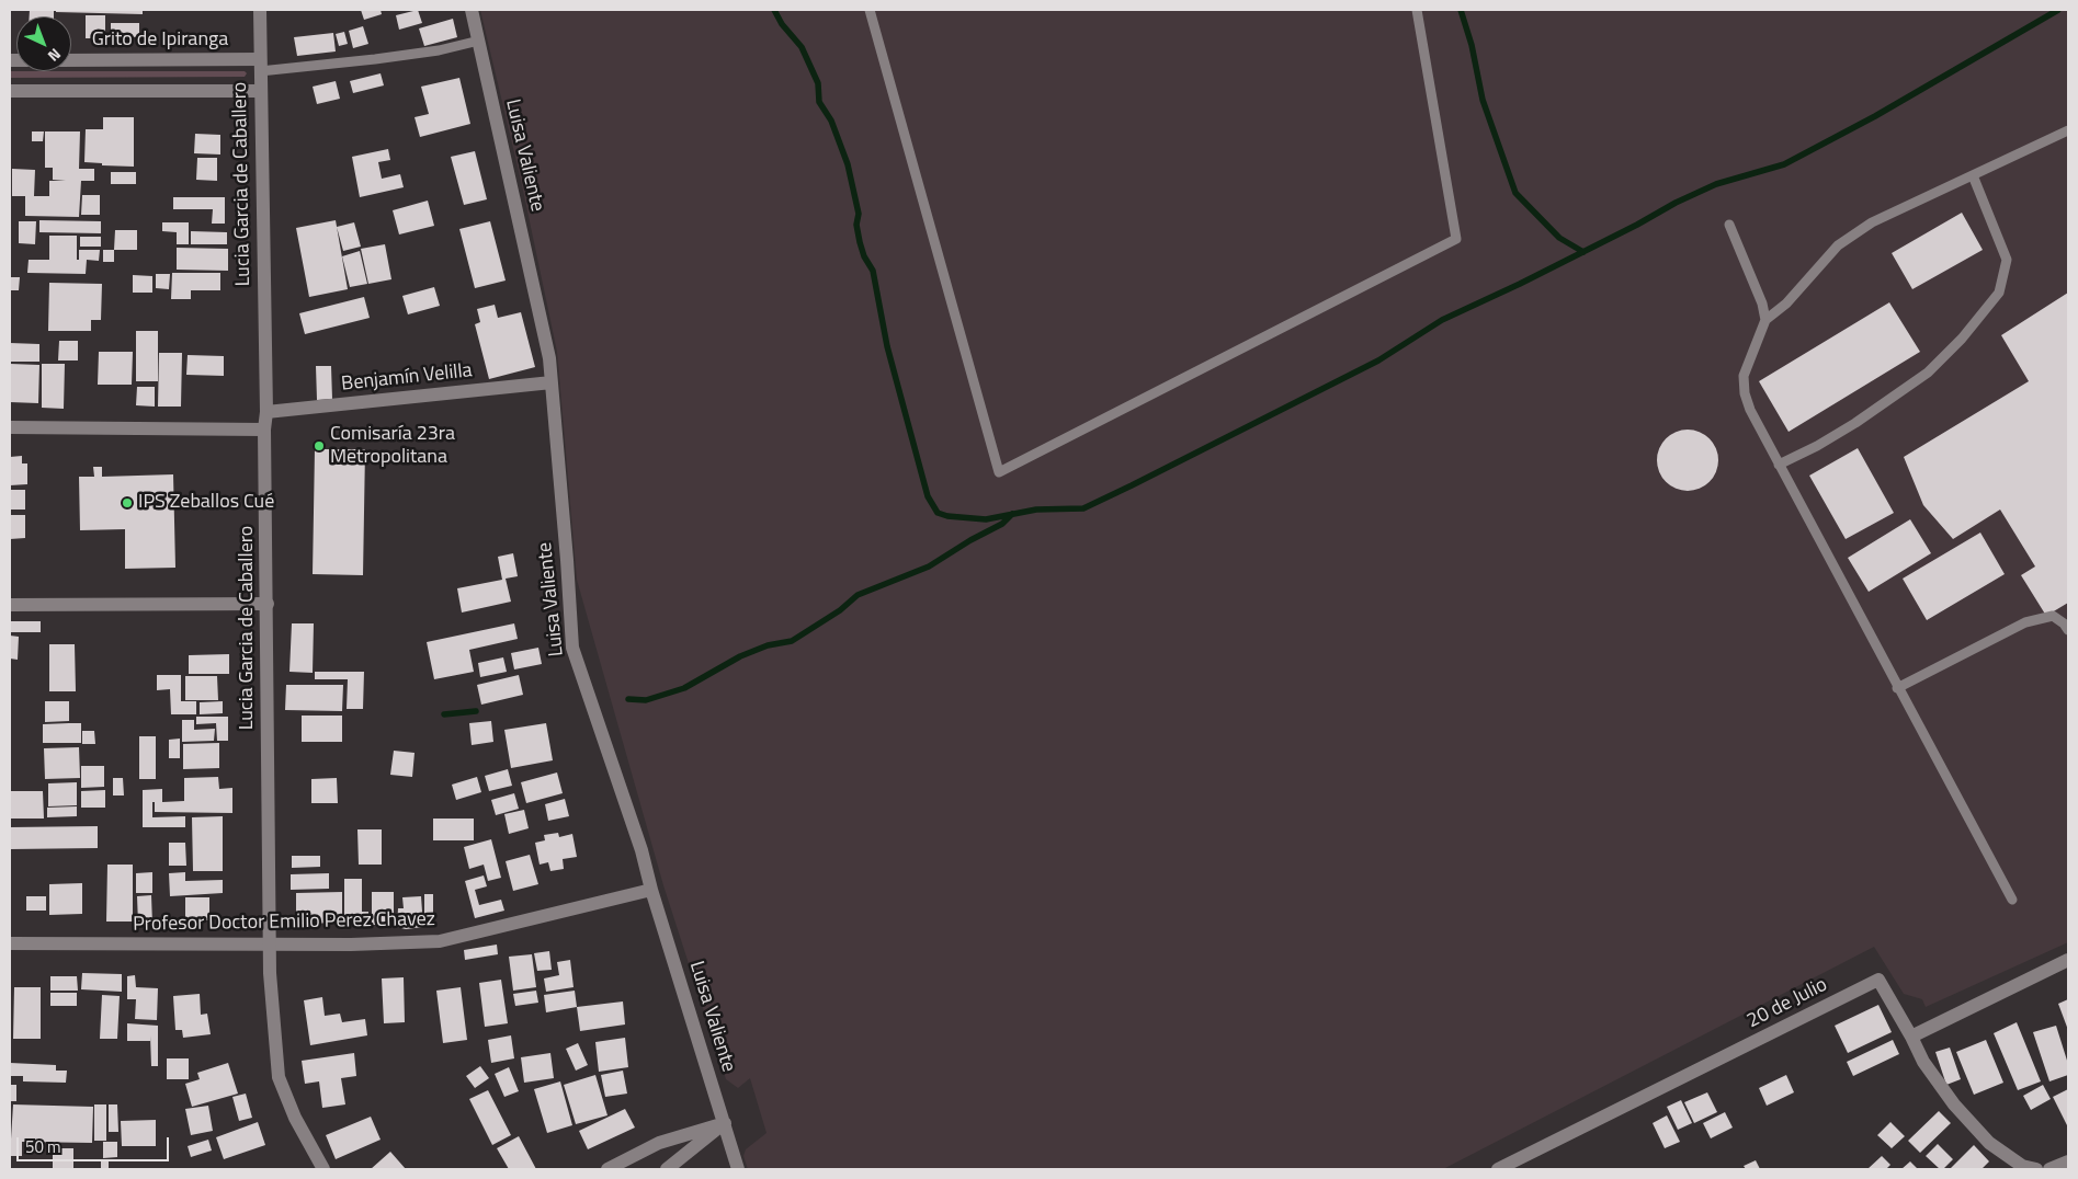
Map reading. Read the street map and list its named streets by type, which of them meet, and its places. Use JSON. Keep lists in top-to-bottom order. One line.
{"streets":{"street":["Grito de Ipiranga","Luisa Valiente","Lucia Garcia de Caballero","Benjamín Velilla","Profesor Doctor Emilio Perez Chavez","20 de Julio"]},"crossings":[["Grito de Ipiranga","Lucia Garcia de Caballero"],["Luisa Valiente","Benjamín Velilla"],["Luisa Valiente","Profesor Doctor Emilio Perez Chavez"],["Lucia Garcia de Caballero","Benjamín Velilla"],["Lucia Garcia de Caballero","Profesor Doctor Emilio Perez Chavez"]],"places":["Comisaría 23ra Metropolitana","IPS Zeballos Cué"],"scale_bar":"50 m","north":"bottom right"}
